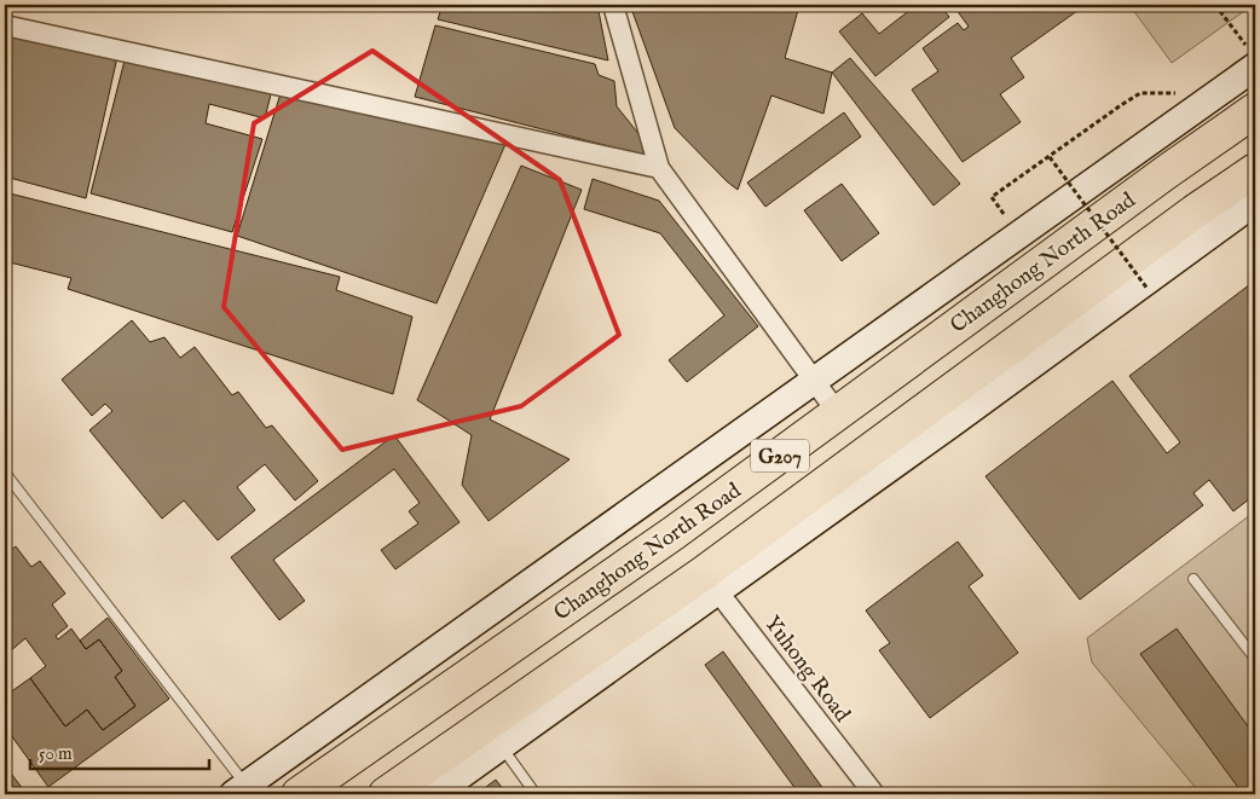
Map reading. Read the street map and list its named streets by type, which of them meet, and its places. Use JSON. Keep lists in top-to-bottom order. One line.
{"streets":{"highway":["Changhong North Road","G207"],"street":["Yuhong Road"]},"crossings":[["G207","Yuhong Road"]],"scale_bar":"50 m"}
